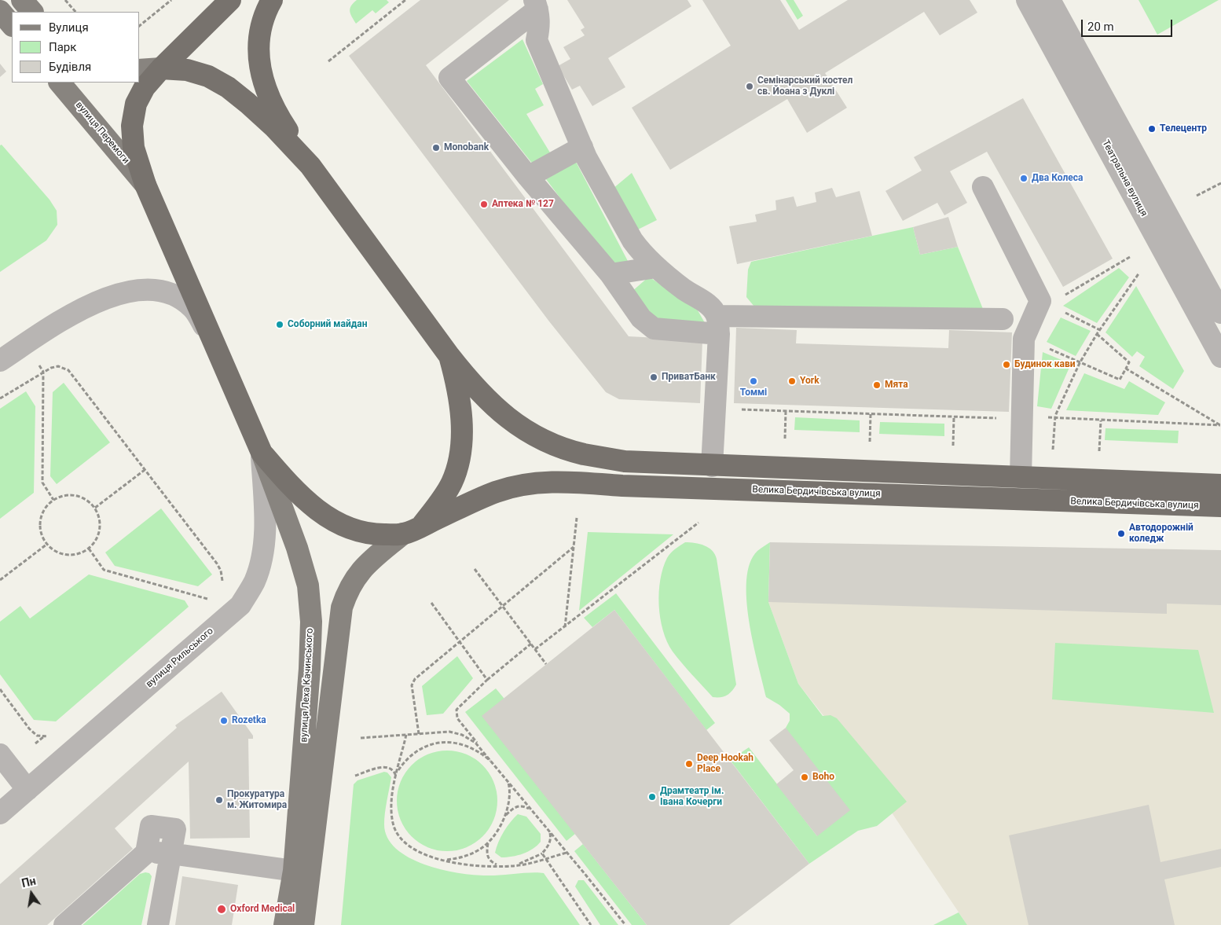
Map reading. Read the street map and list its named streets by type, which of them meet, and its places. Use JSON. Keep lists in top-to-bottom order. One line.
{"streets":{"highway":["Велика Бердичівська вулиця"],"main road":["вулиця Перемоги","вулиця Леха Качинського"],"street":["Театральна вулиця","вулиця Рильського"]},"crossings":[["вулиця Рильського","вулиця Леха Качинського"]],"places":["Семінарський костел св. Йоана з Дуклі","Телецентр","Monobank","Два Колеса","Аптека № 127","Соборний майдан","Будинок кави","ПриватБанк","Томмі","York","Мята","Автодорожній коледж","Rozetka","Deep Hookah Place","Boho","Драмтеатр ім. Івана Кочерги","Прокуратура м. Житомира","Oxford Medical"],"legend":["Вулиця","Парк","Будівля"],"scale_bar":"20 m","north":"top"}
